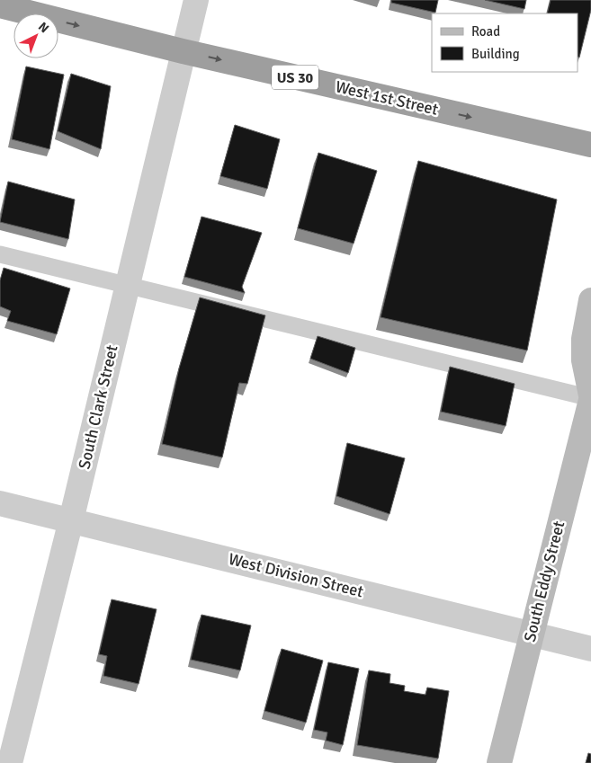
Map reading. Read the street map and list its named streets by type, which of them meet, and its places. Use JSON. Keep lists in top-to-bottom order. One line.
{"streets":{"highway":["US 30","West 1st Street"],"main road":["South Eddy Street"],"street":["South Clark Street","West Division Street"]},"crossings":[["West 1st Street","South Clark Street"],["South Clark Street","West Division Street"],["West Division Street","South Eddy Street"]],"one_way":["West 1st Street"],"legend":["Road","Building"],"north":"top right"}
